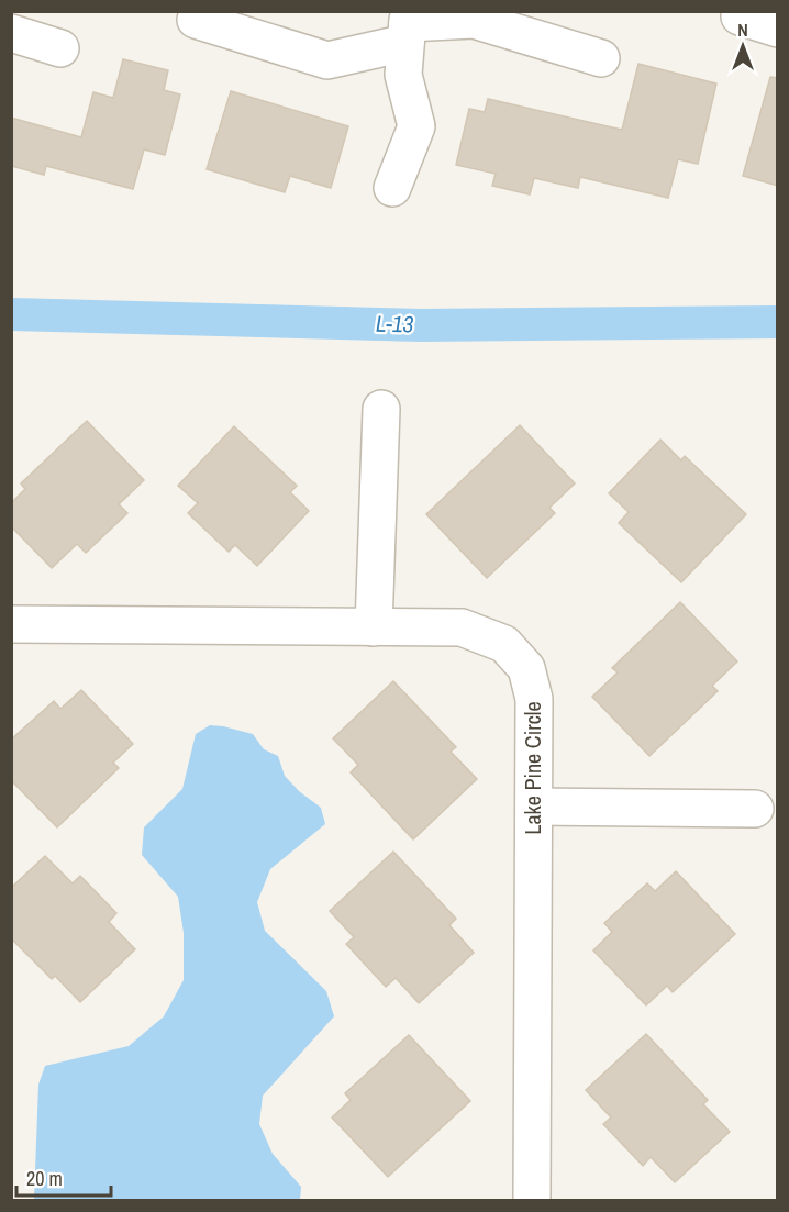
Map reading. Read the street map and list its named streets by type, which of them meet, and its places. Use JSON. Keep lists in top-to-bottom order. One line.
{"streets":{"street":["Lake Pine Circle"]},"water":["L-13"],"scale_bar":"20 m","north":"top"}
